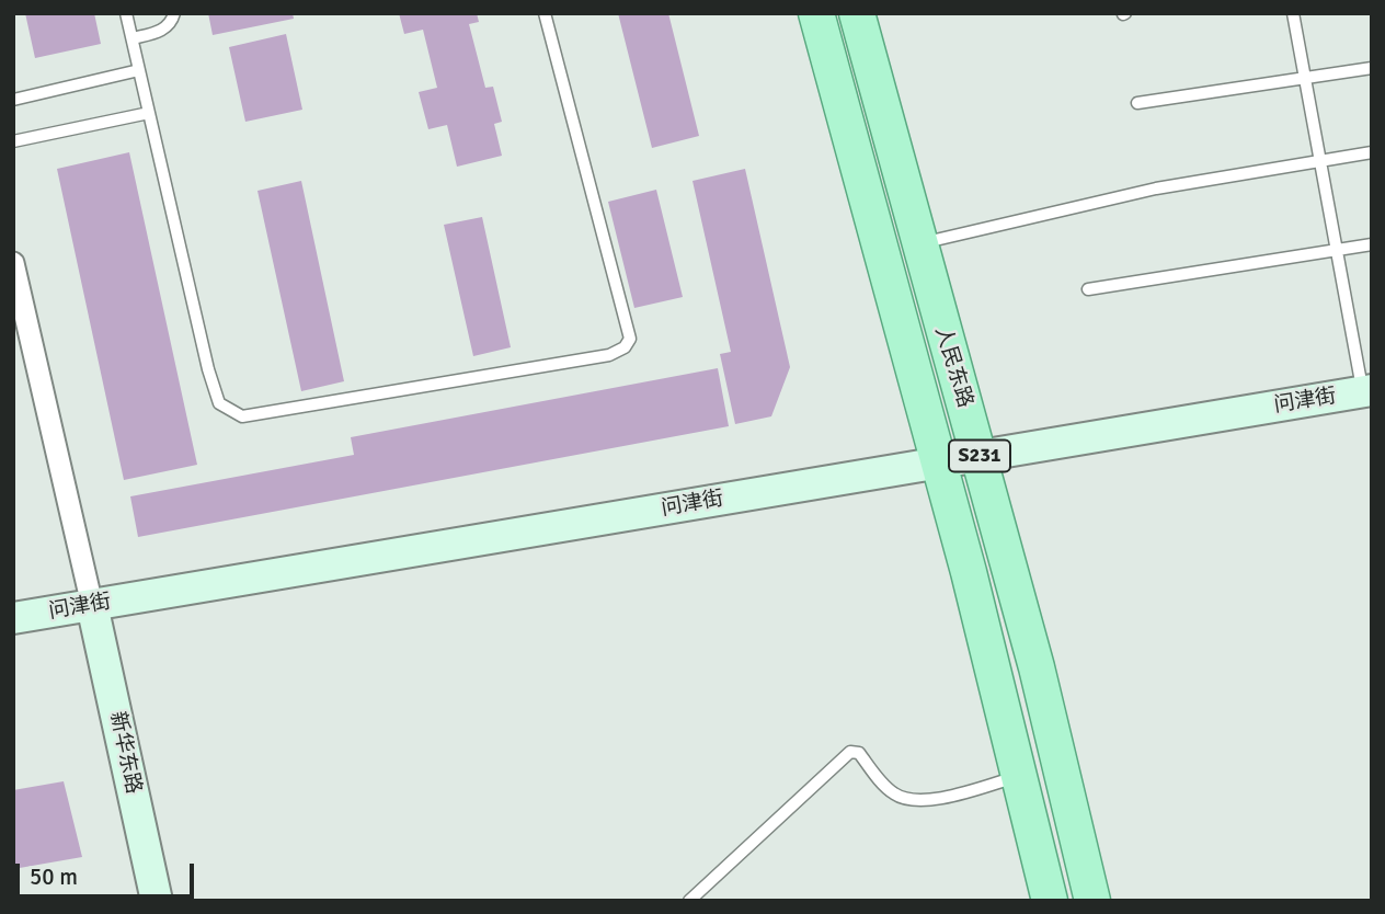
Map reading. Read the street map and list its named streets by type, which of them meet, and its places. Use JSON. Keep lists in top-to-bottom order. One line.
{"streets":{"main road":["人民东路","S231"],"street":["问津街","新华东路"]},"crossings":[["人民东路","问津街"],["问津街","新华东路"]],"scale_bar":"50 m"}
